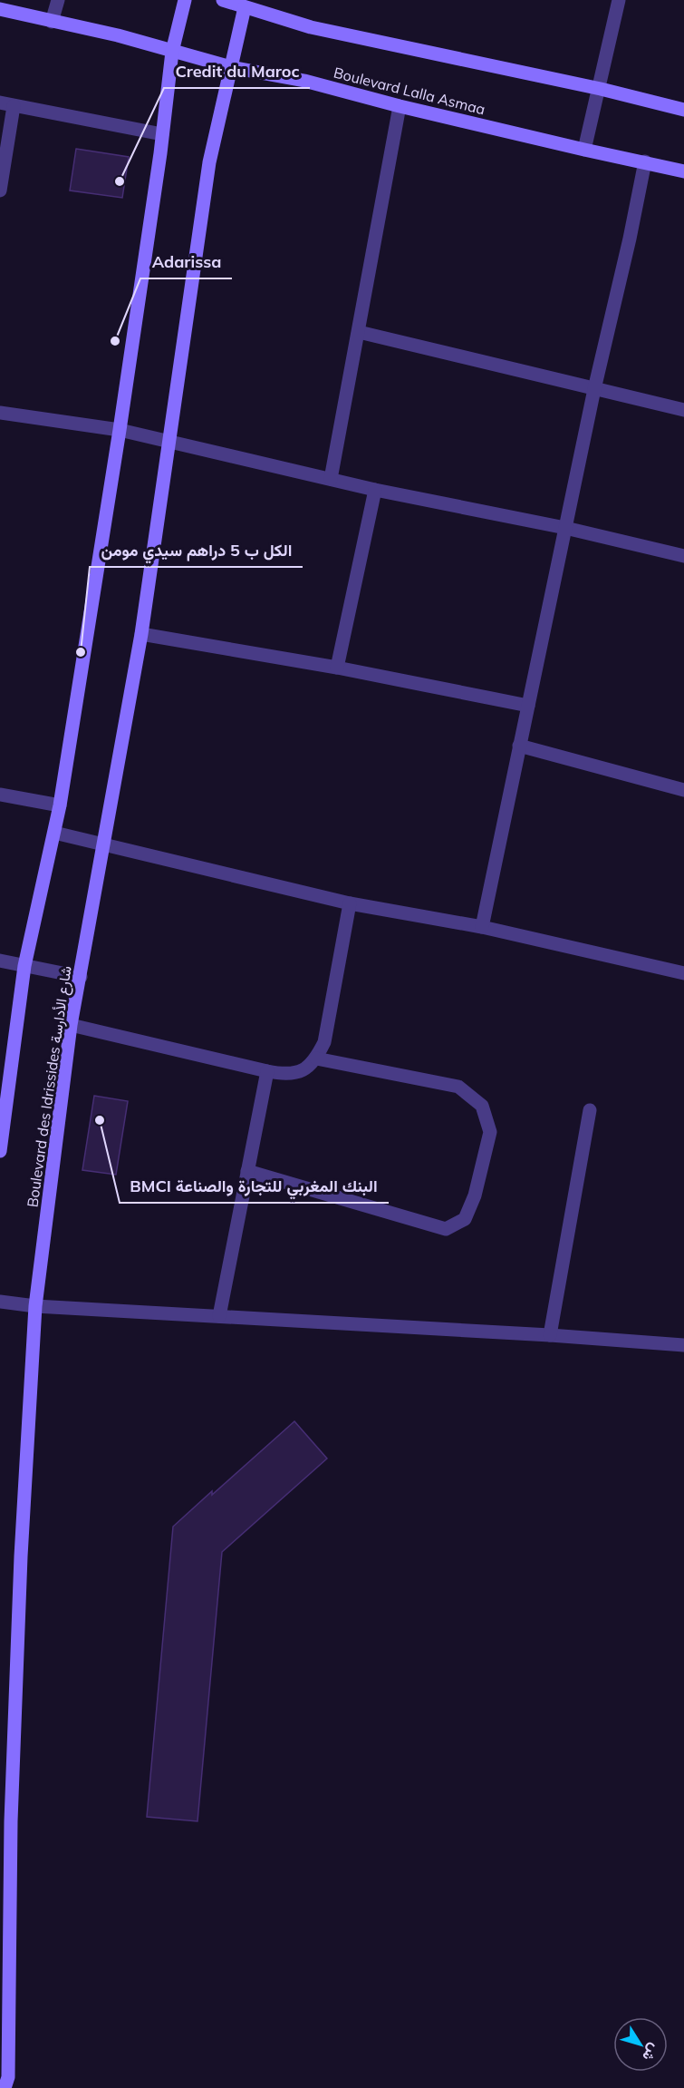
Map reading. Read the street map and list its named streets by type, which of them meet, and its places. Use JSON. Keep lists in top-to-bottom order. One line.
{"streets":{"street":["Boulevard Lalla Asmaa","Boulevard des Idrissides شارع الأدارسة"]},"crossings":[["Boulevard Lalla Asmaa","Boulevard des Idrissides شارع الأدارسة"]],"places":["Credit du Maroc","Adarissa","الكل ب 5 دراهم سيدي مومن","BMCI البنك المغربي للتجارة والصناعة"],"north":"bottom right"}
